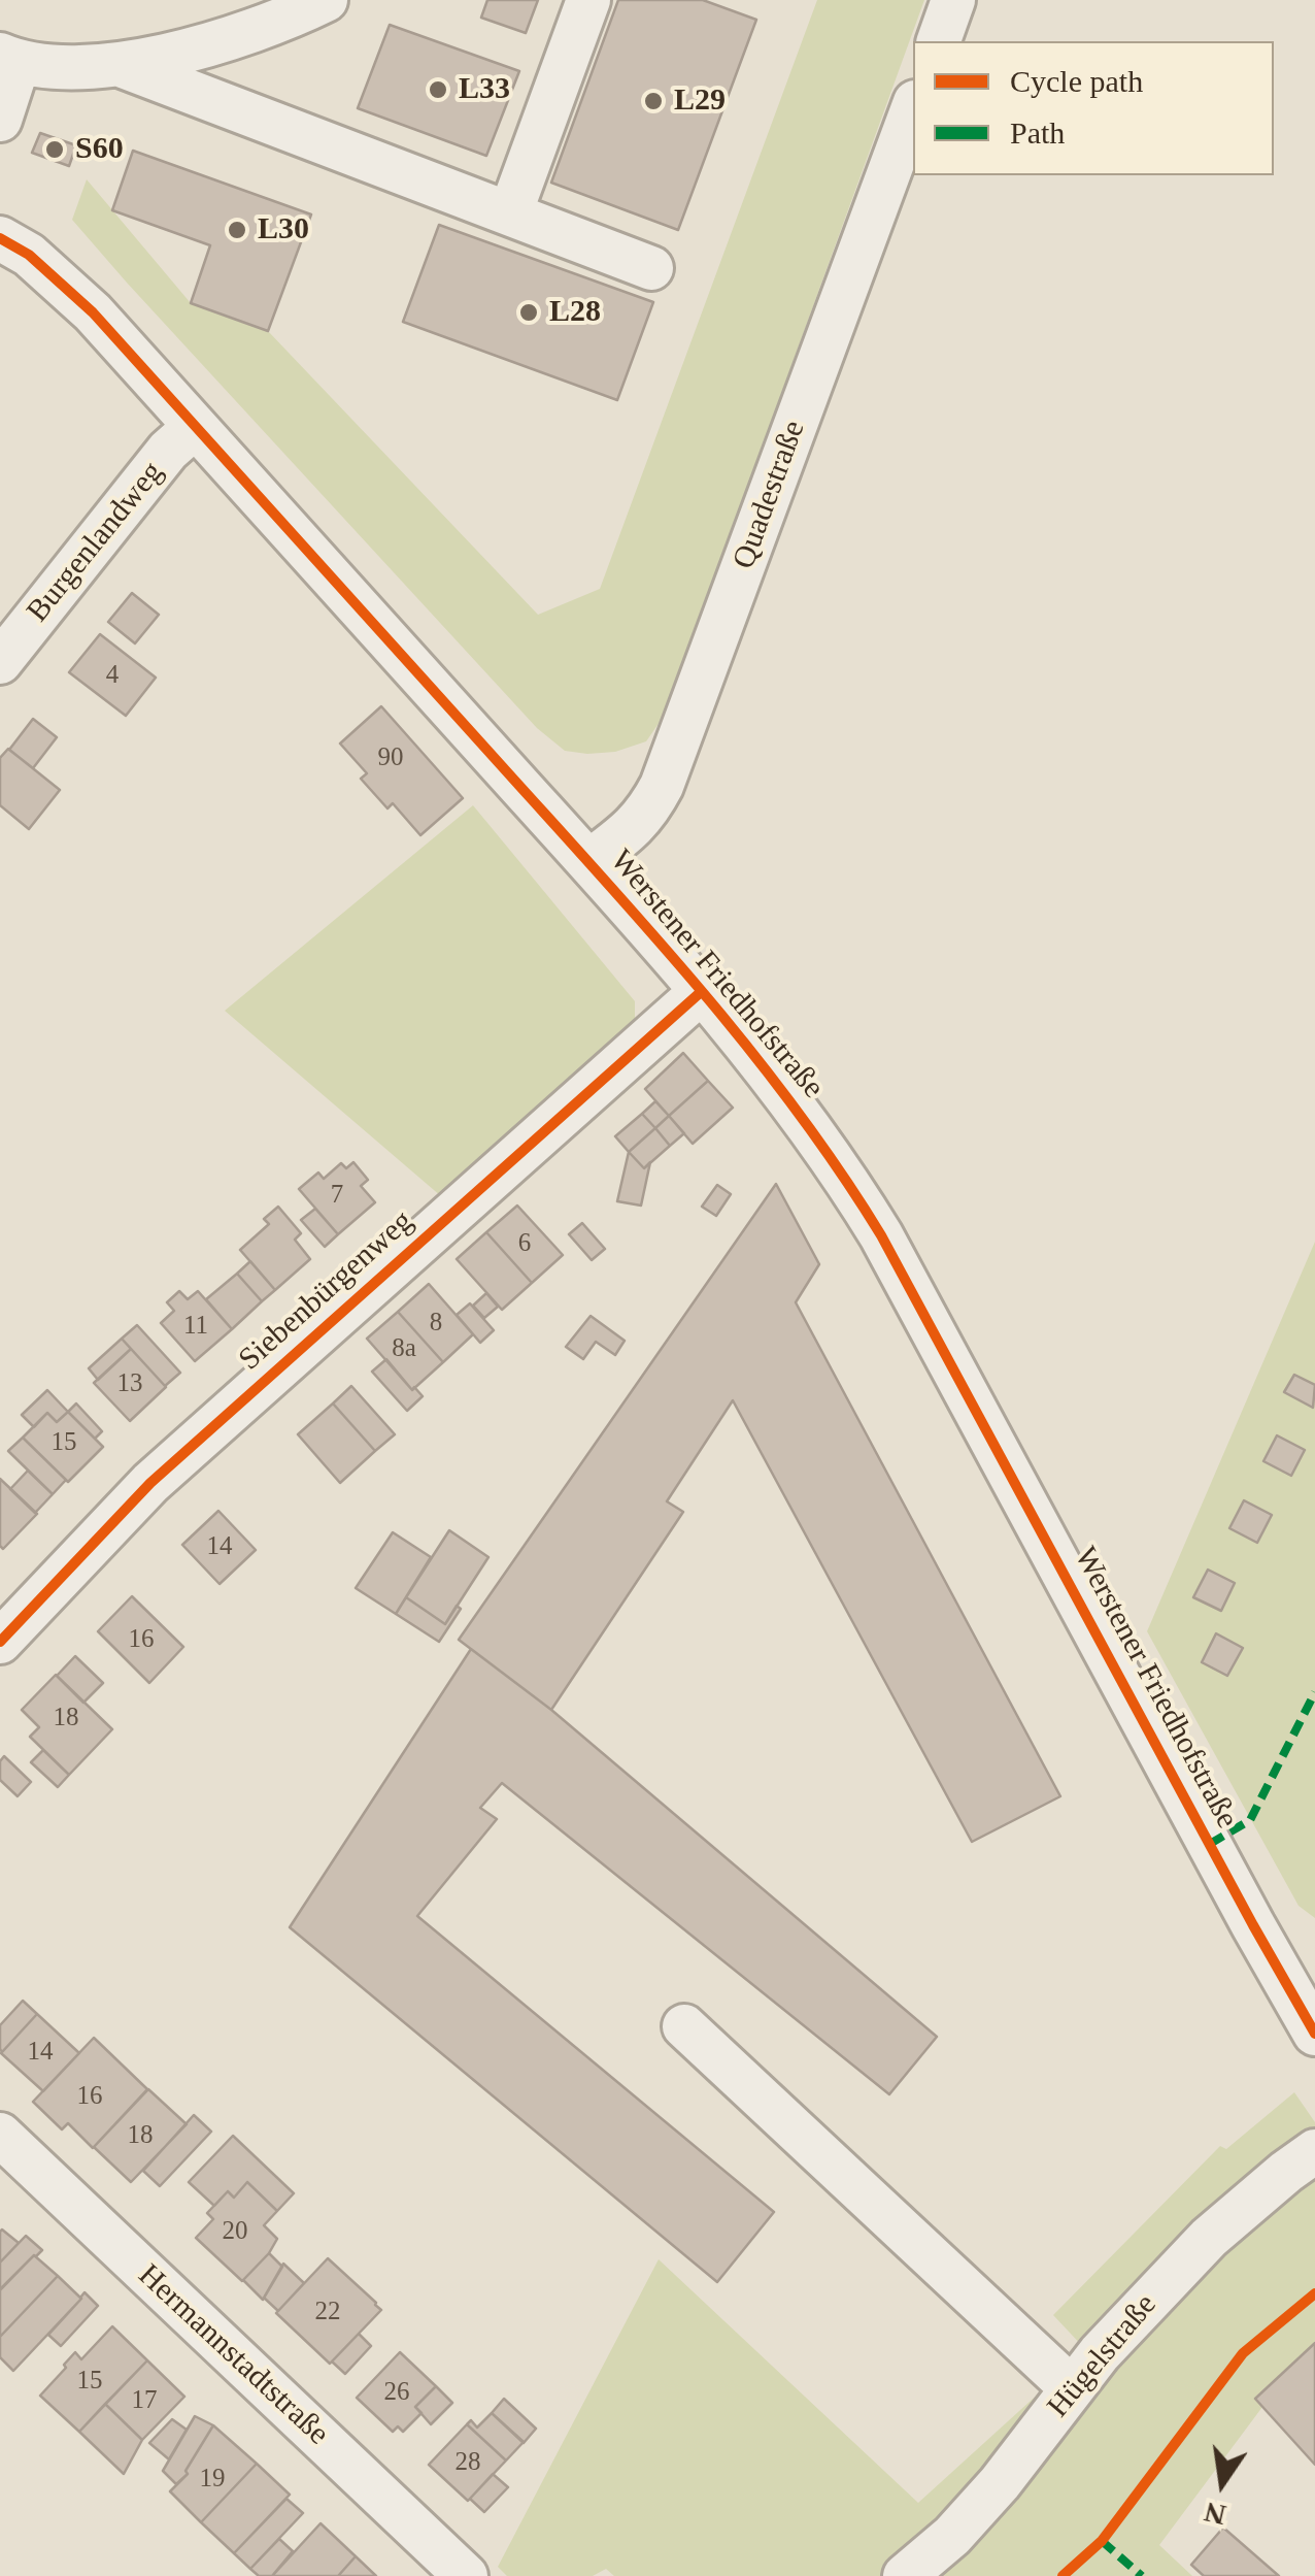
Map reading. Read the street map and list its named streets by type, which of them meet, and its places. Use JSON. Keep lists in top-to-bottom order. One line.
{"streets":{"street":["Quadestraße","Burgenlandweg","Werstener Friedhofstraße","Siebenbürgenweg","Hermannstadtstraße","Hügelstraße"]},"crossings":[["Quadestraße","Werstener Friedhofstraße"],["Burgenlandweg","Werstener Friedhofstraße"],["Werstener Friedhofstraße","Siebenbürgenweg"]],"places":["L33","L29","S60","L30","L28"],"house_numbers":["4","90","7","6","8","11","8a","13","15","14","16","18","14","16","18","20","22","15","26","17","28","19"],"legend":["Cycle path","Path"],"north":"bottom"}
